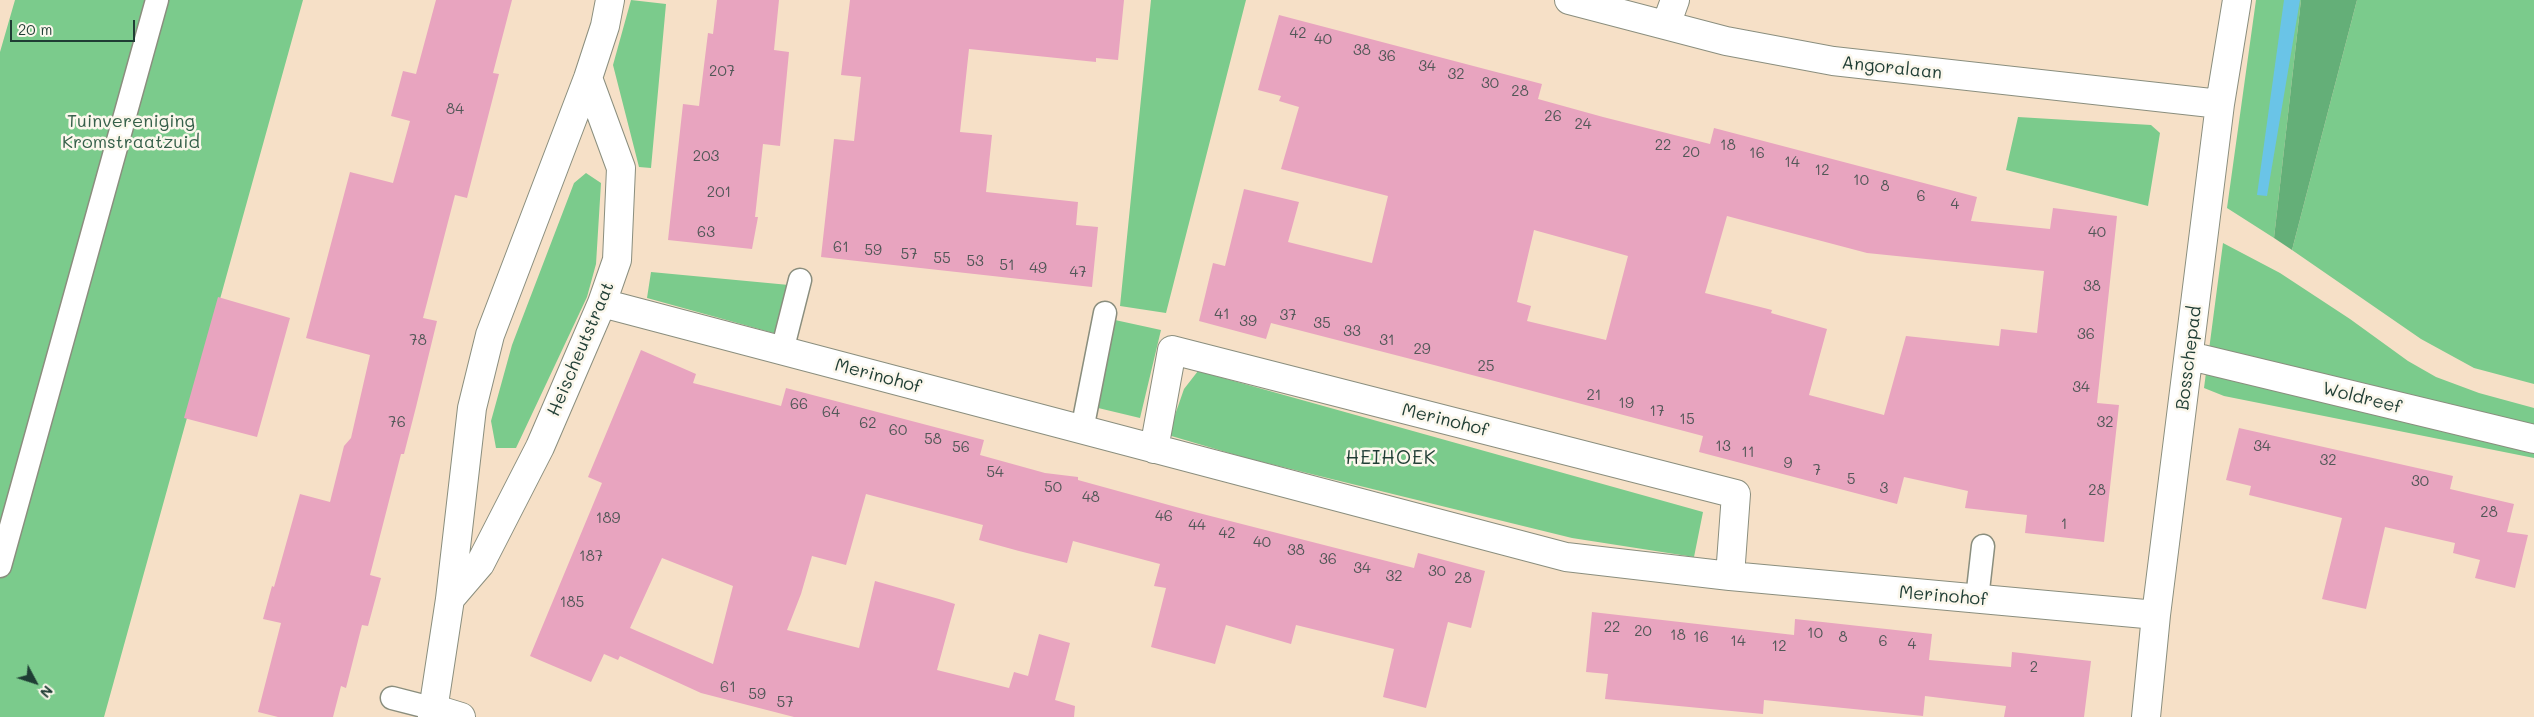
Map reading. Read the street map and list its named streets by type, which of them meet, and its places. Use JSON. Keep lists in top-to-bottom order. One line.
{"streets":{"street":["Angoralaan","Heischeutstraat","Bosschepad","Merinohof","Woldreef"]},"crossings":[["Angoralaan","Bosschepad"],["Heischeutstraat","Merinohof"],["Bosschepad","Merinohof"],["Bosschepad","Woldreef"]],"districts":["HEIHOEK"],"parks":["Tuinvereniging Kromstraatzuid"],"house_numbers":["42","40","38","36","34","207","32","30","28","84","26","24","22","18","20","16","203","14","12","10","8","201","6","4","63","40","61","59","57","55","53","51","49","47","38","41","37","39","35","33","36","78","31","29","25","34","21","19","66","17","64","15","76","32","62","60","58","13","34","56","11","32","9","7","54","5","30","50","3","28","48","28","46","189","1","44","42","40","38","187","36","34","30","32","28","185","22","20","10","18","16","8","14","6","4","12","2","61","59","57"],"scale_bar":"20 m","north":"bottom right"}
